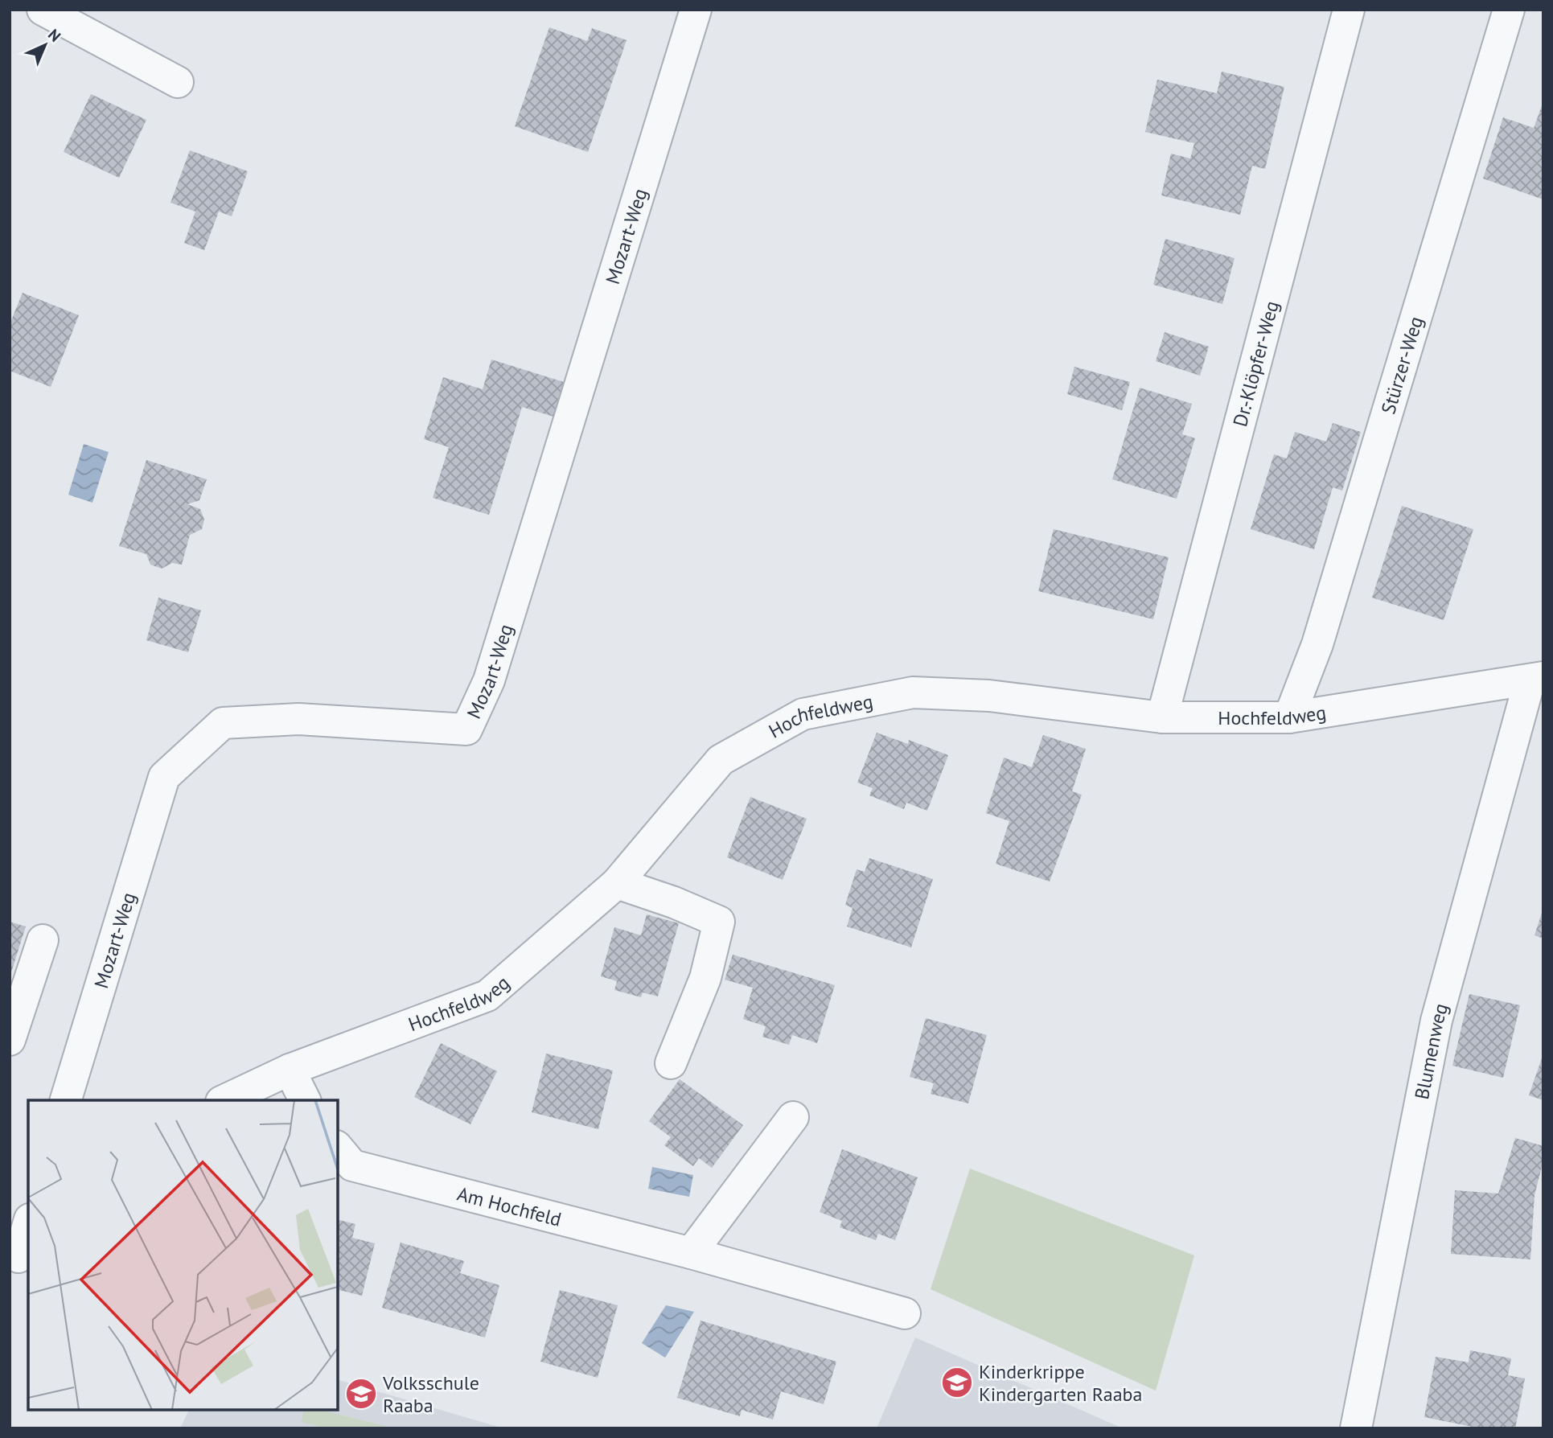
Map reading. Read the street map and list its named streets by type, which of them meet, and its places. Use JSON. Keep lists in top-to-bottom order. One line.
{"streets":{"street":["Mozart-Weg","Dr.-Klöpfer-Weg","Stürzer-Weg","Hochfeldweg","Blumenweg","Am Hochfeld"]},"crossings":[["Dr.-Klöpfer-Weg","Hochfeldweg"],["Stürzer-Weg","Hochfeldweg"],["Hochfeldweg","Blumenweg"]],"places":{"school or university":["Kinderkrippe Kindergarten Raaba","Volksschule Raaba"]},"north":"top right"}
